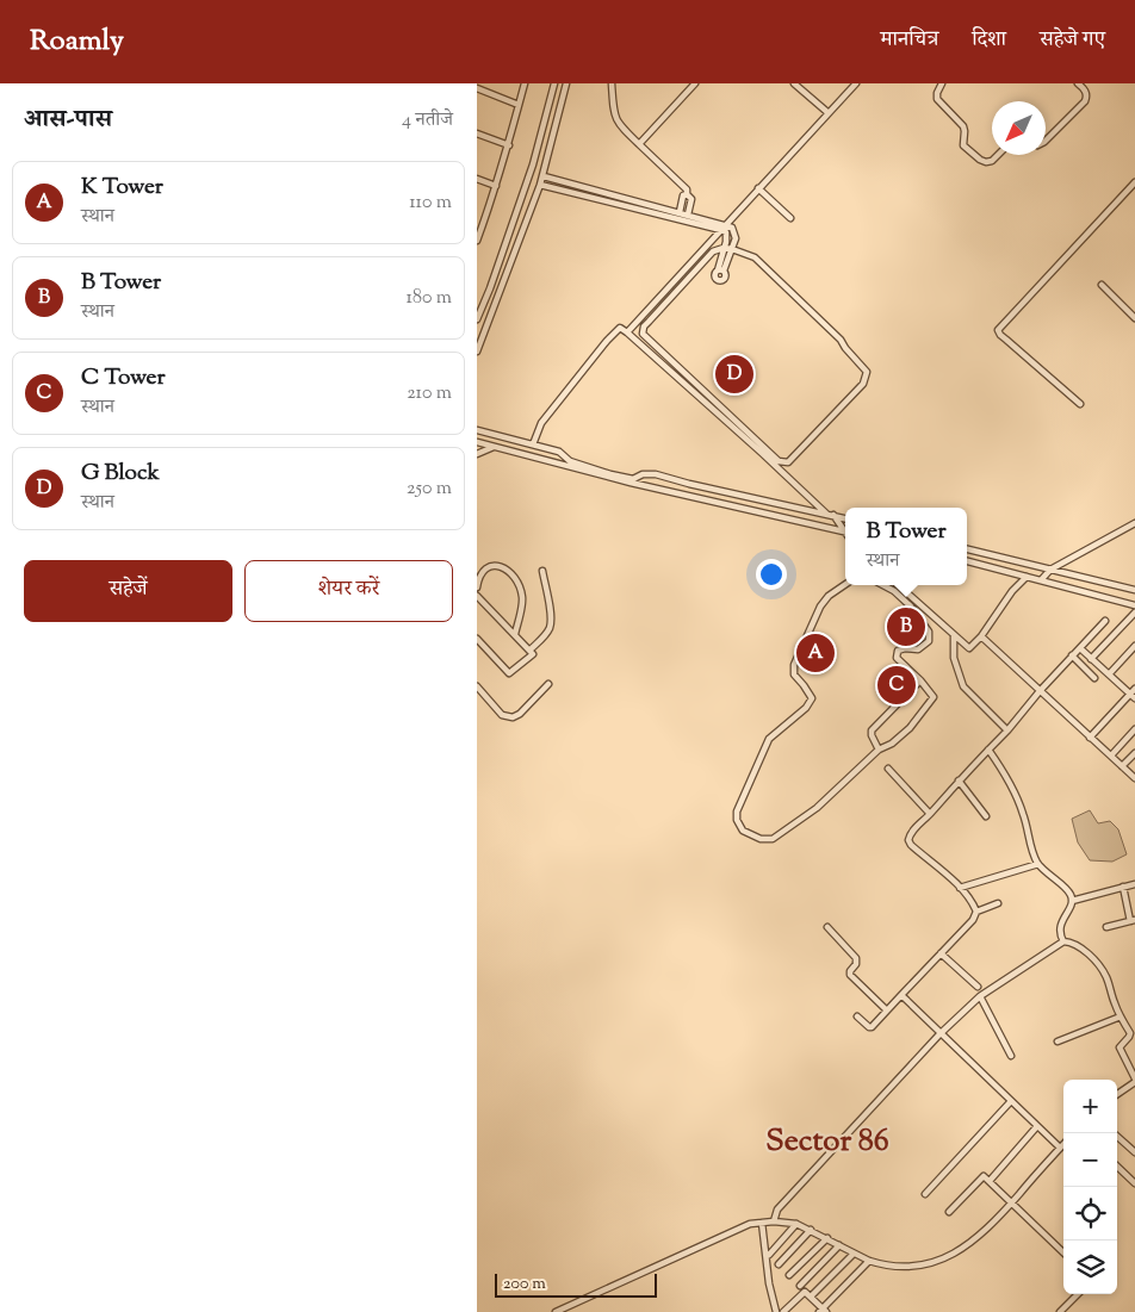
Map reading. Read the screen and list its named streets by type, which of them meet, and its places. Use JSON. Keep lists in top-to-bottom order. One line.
{"districts":["Sector 86"],"scale_bar":"200 m","north":"bottom left","page":{"header":"Roamly","nav":["मानचित्र","दिशा","सहेजे गए"],"heading":["आस-पास","4 नतीजे"],"list":[{"mark":"A","name":"K Tower","note":"स्थान","value":"110 m"},{"mark":"B","name":"B Tower","note":"स्थान","value":"180 m"},{"mark":"C","name":"C Tower","note":"स्थान","value":"210 m"},{"mark":"D","name":"G Block","note":"स्थान","value":"250 m"}],"pins":["D","B","A","C"],"popup":["B Tower","स्थान"],"buttons":["सहेजें","शेयर करें"],"map_buttons":["+","−"],"scale":"200 m"}}
